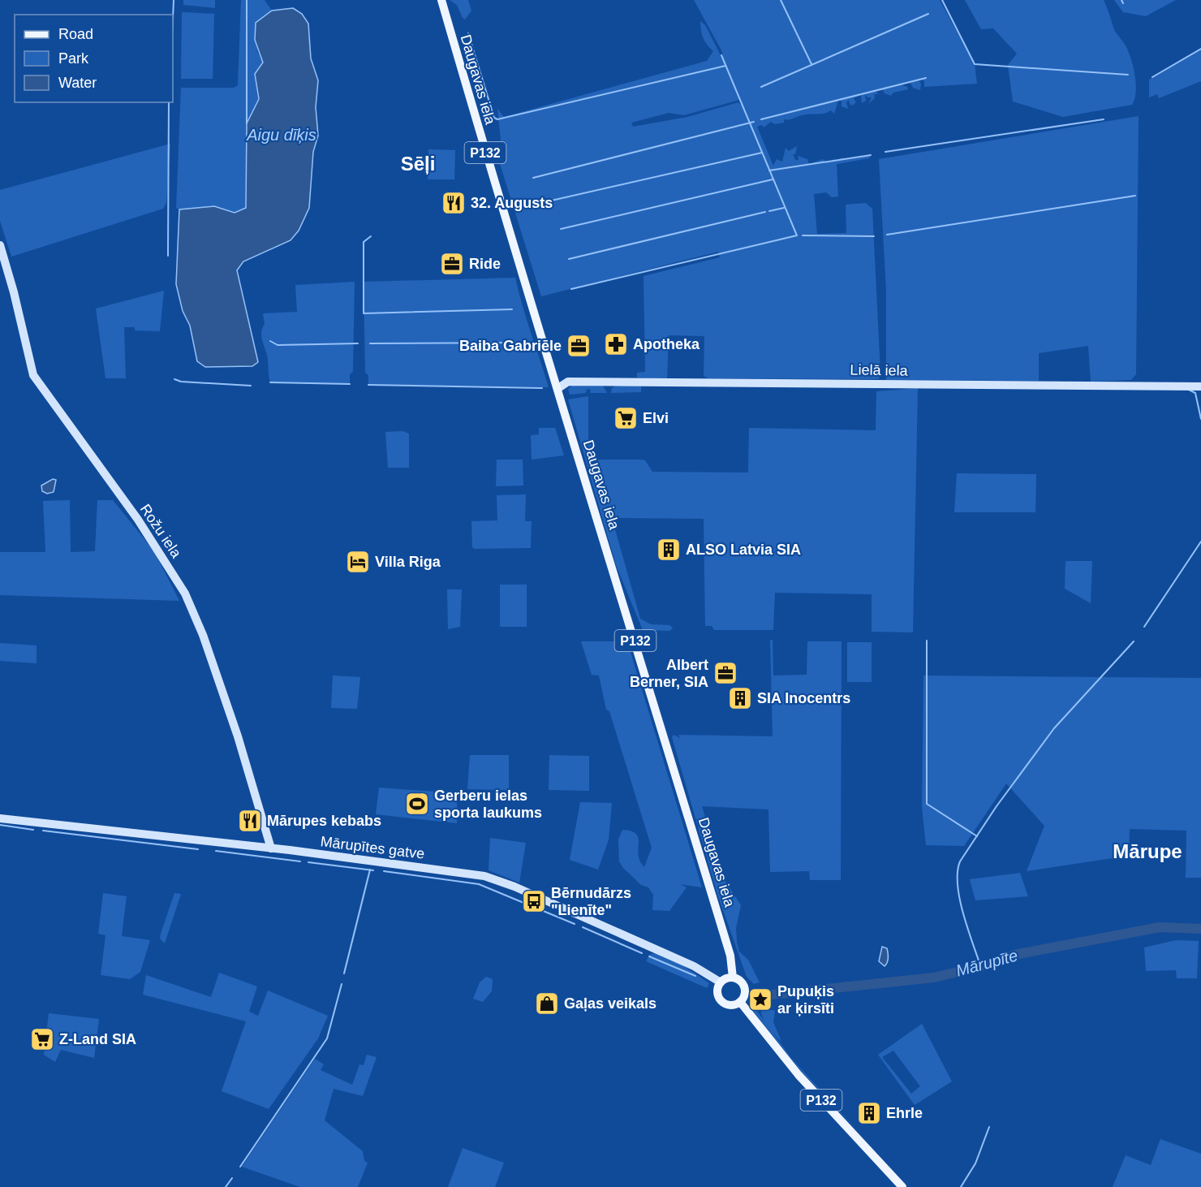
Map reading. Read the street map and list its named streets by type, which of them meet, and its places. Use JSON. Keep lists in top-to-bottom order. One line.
{"streets":{"main road":["Daugavas iela","P132"],"street":["Lielā iela","Rožu iela","Mārupītes gatve"]},"crossings":[["Daugavas iela","P132"],["Daugavas iela","Lielā iela"],["Daugavas iela","Mārupītes gatve"],["P132","Mārupītes gatve"],["Rožu iela","Mārupītes gatve"]],"districts":["Sēļi","Mārupe"],"water":["Aigu dīķis","Mārupīte"],"places":{"restaurant":["32. Augusts","Mārupes kebabs"],"office":["Ride","Baiba Gabriēle","Albert Berner, SIA"],"pharmacy":["Apotheka"],"supermarket":["Elvi","Z-Land SIA"],"building":["ALSO Latvia SIA","SIA Inocentrs","Ehrle"],"hotel":["Villa Riga"],"sports":["Gerberu ielas sporta laukums"],"bus stop":["Bērnudārzs \"Lienīte\""],"place":["Pupuķis ar ķirsīti"],"shop":["Gaļas veikals"]},"legend":["Road","Park","Water"]}
